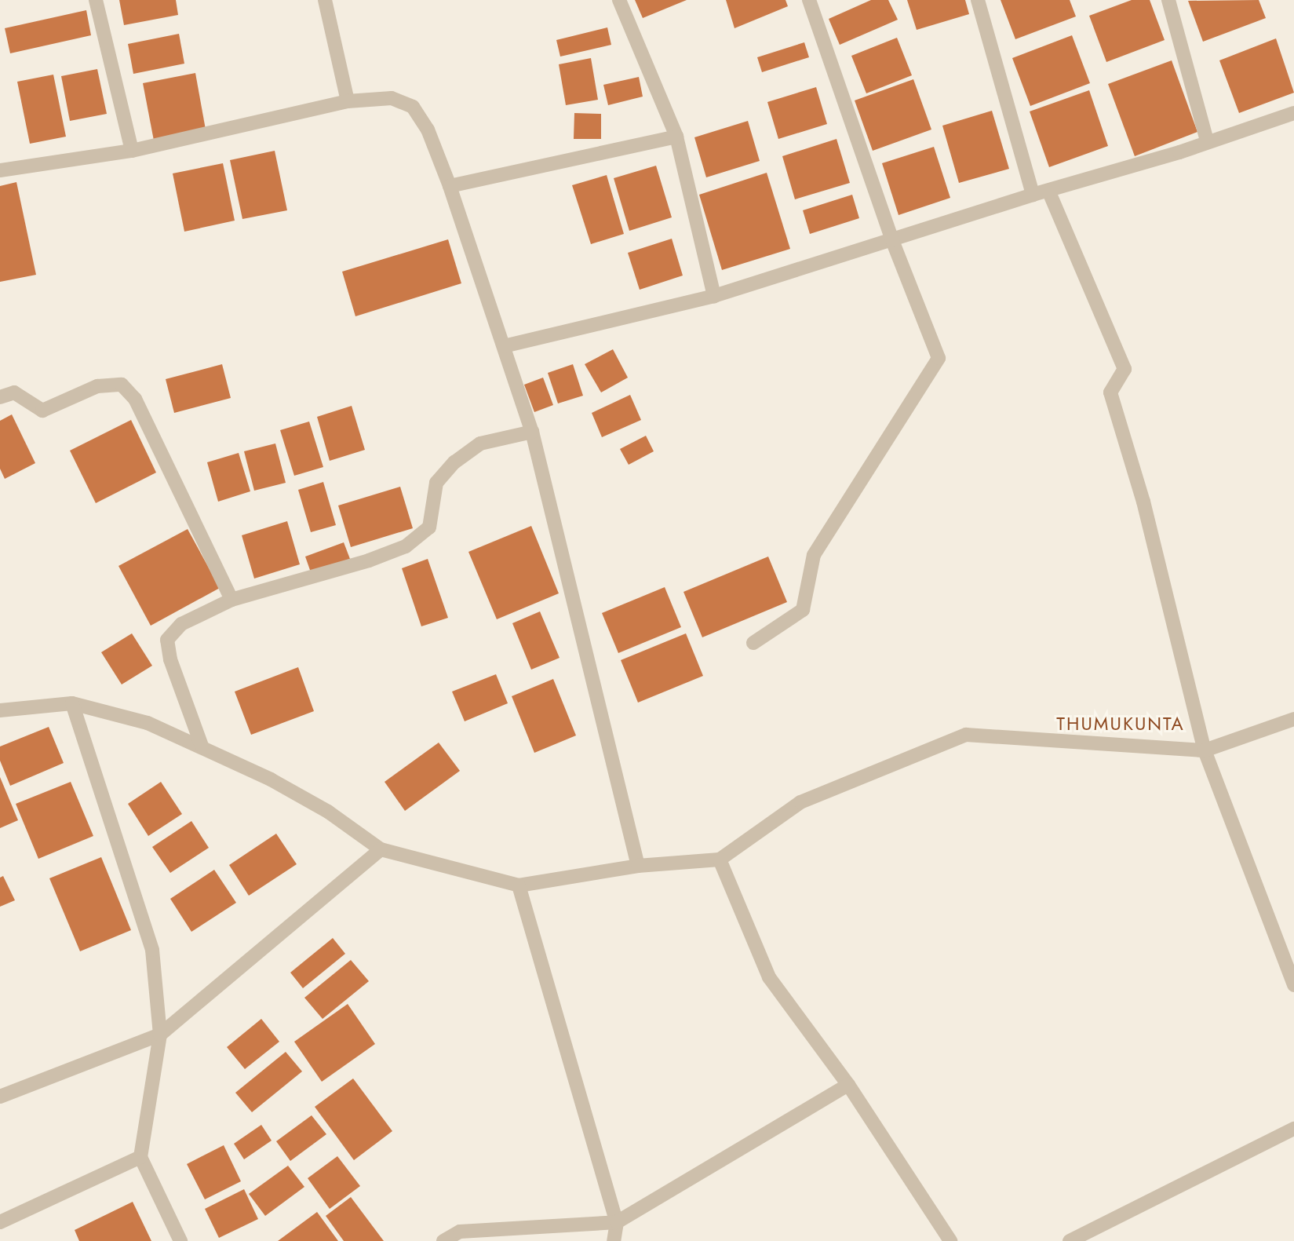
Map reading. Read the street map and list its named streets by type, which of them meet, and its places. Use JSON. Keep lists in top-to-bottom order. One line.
{"districts":["THUMUKUNTA"]}
